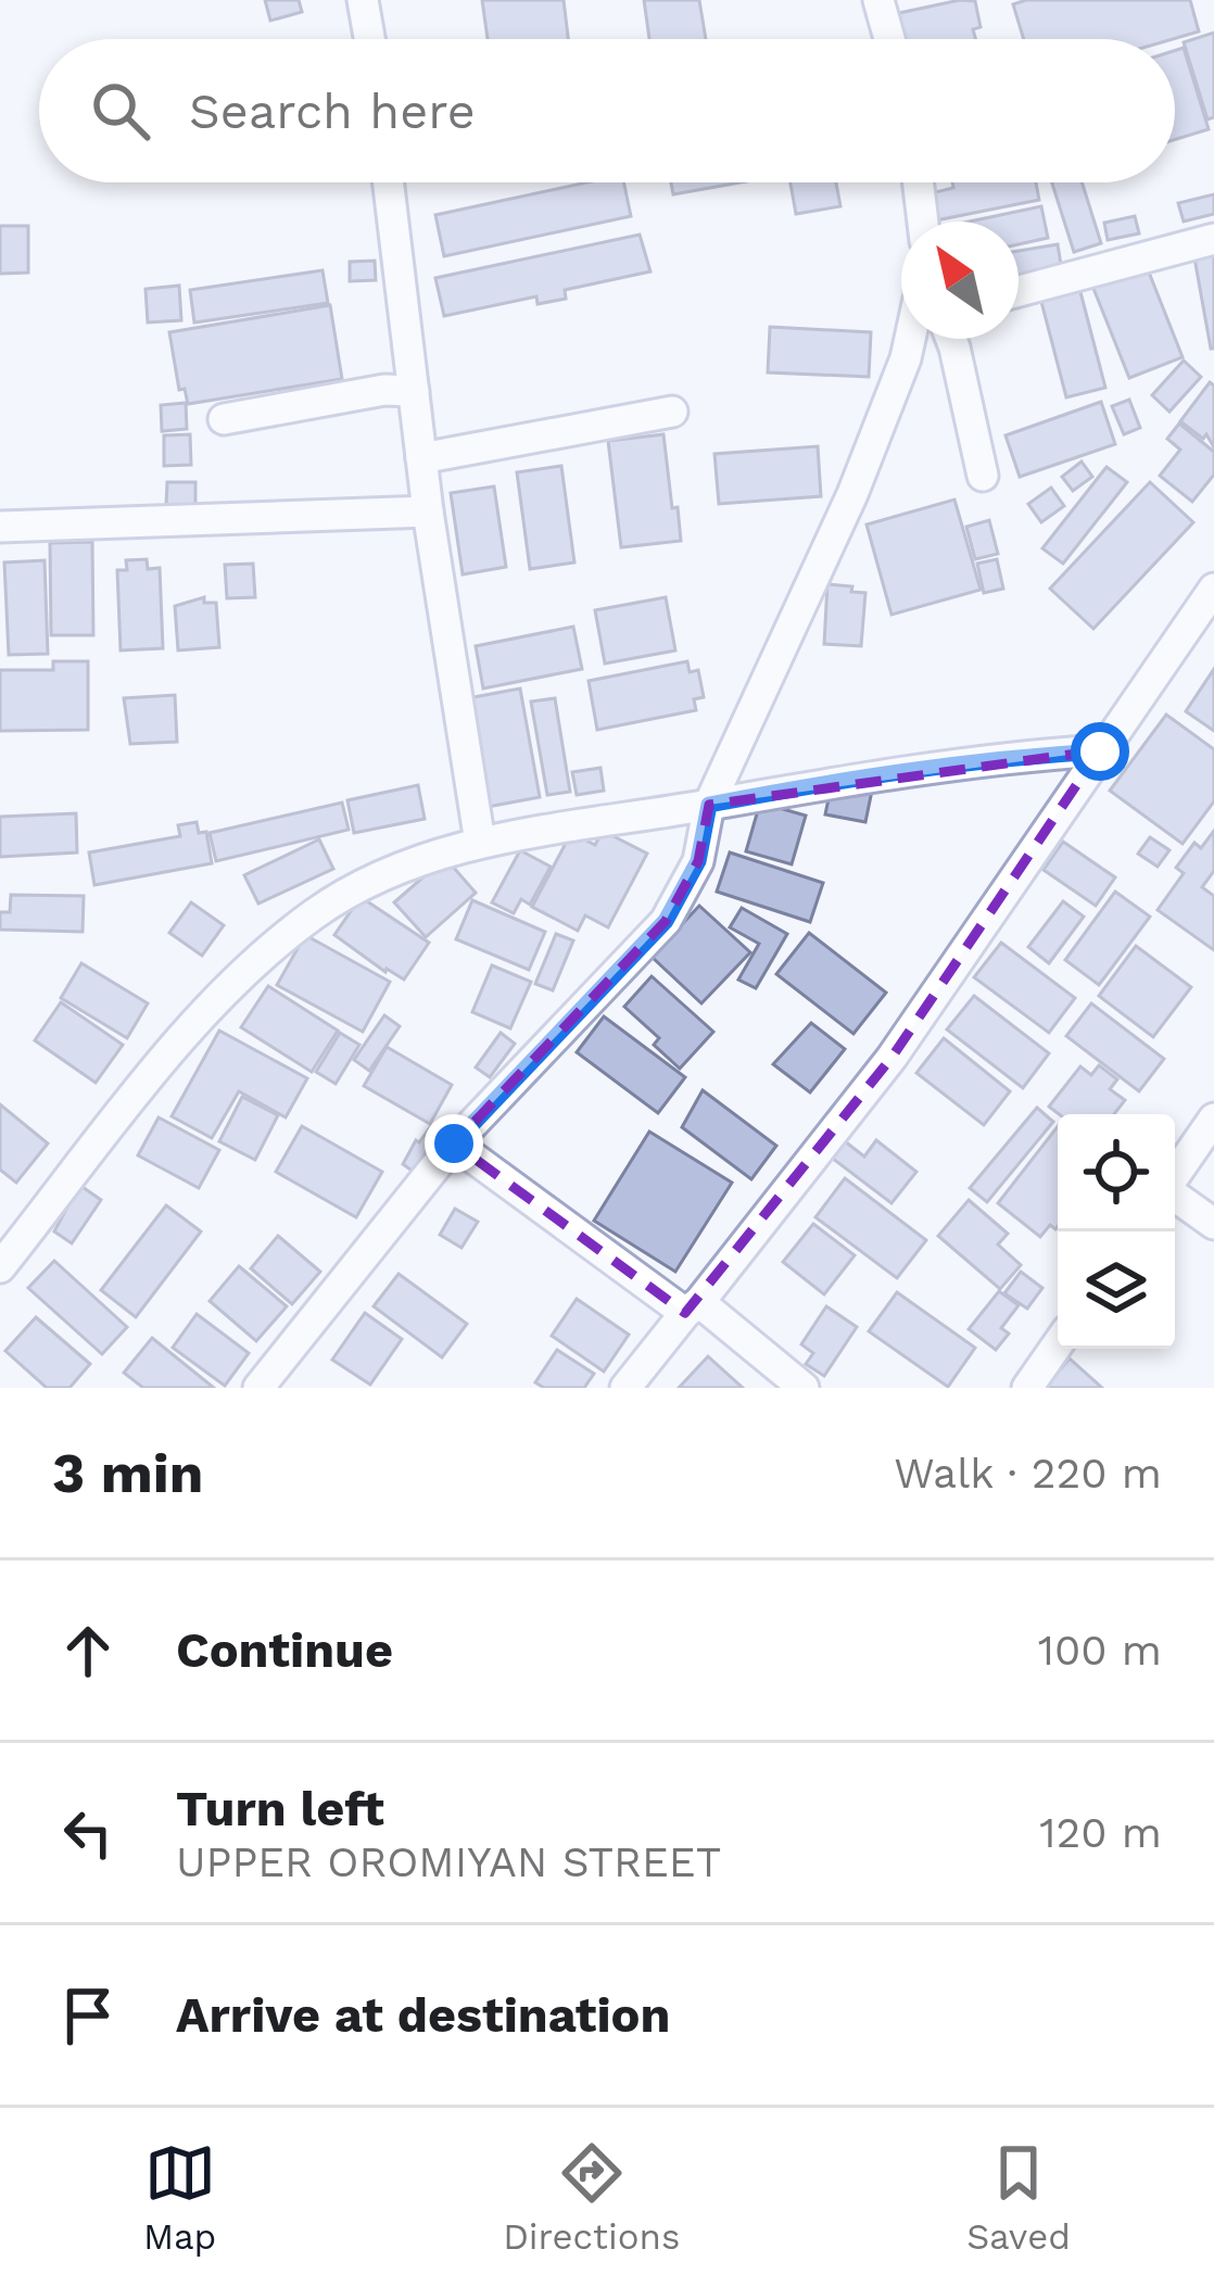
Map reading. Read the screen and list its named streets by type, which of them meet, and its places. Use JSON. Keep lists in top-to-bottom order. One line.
{"north":"top left","page":{"search":"Search here","heading":["3 min","Walk · 220 m"],"list":[["Continue","100 m"],["Turn left","UPPER OROMIYAN STREET","120 m"],"Arrive at destination"],"nav":["Map","Directions","Saved"]}}
